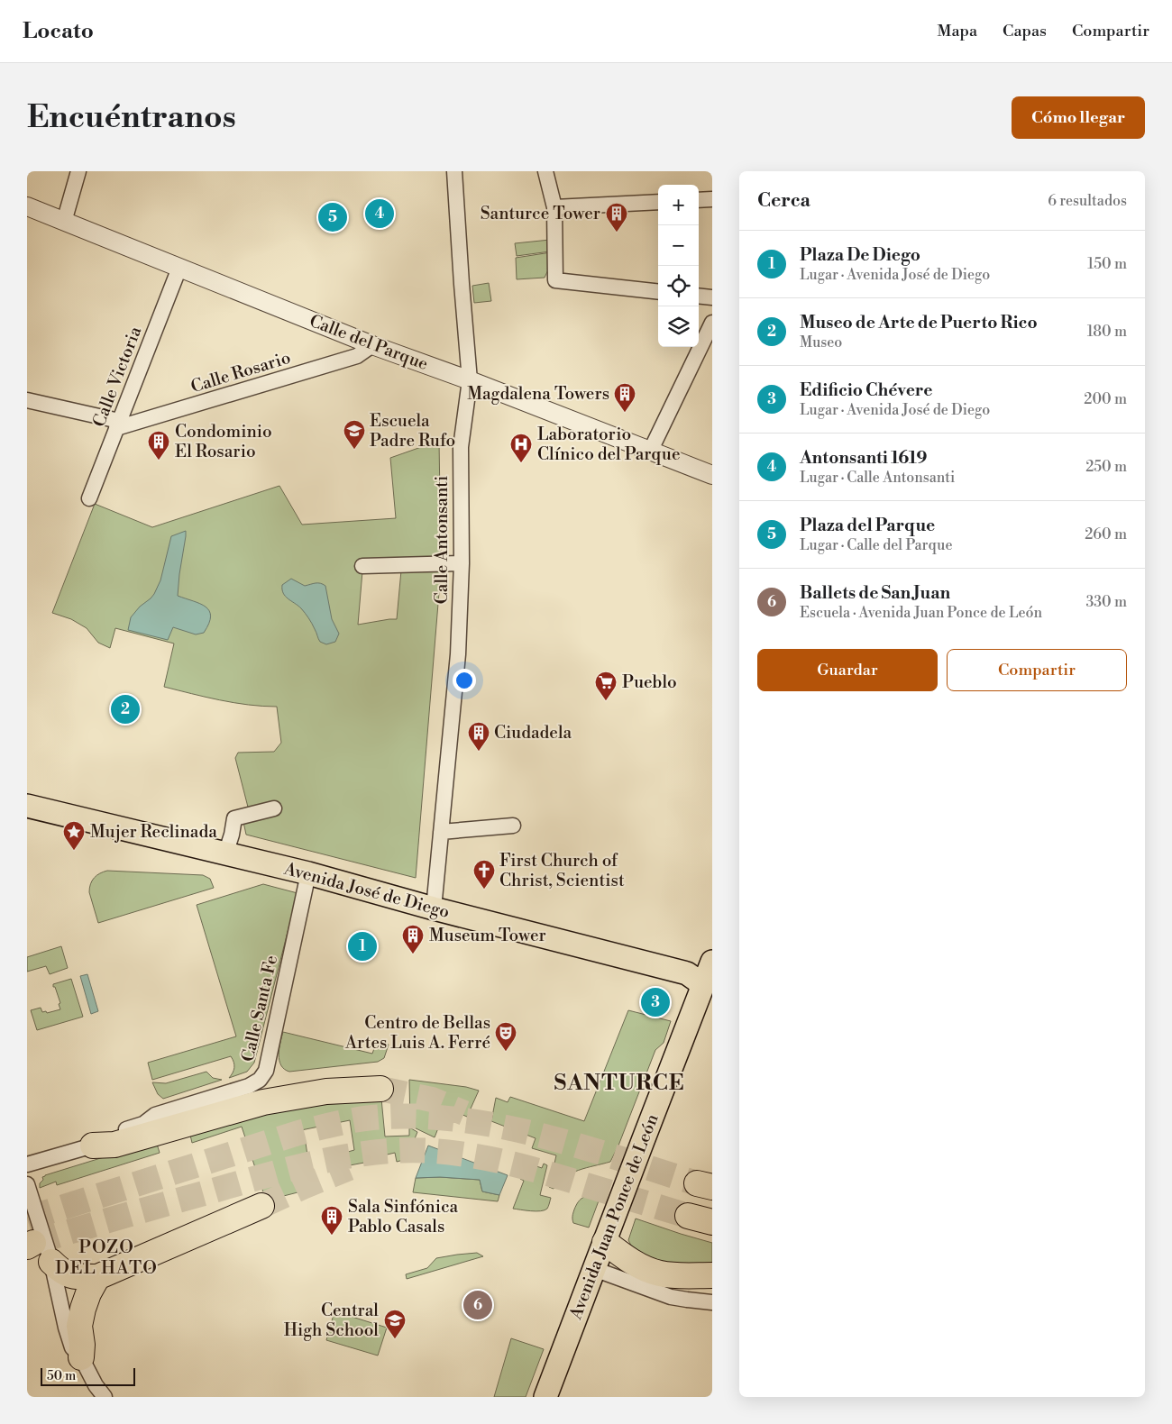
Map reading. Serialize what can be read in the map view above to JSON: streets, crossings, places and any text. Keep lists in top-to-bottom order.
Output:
{
  "streets": {
    "main road": ["Avenida José de Diego", "Avenida Juan Ponce de León"],
    "street": [
      "Calle del Parque",
      "Calle Rosario",
      "Calle Victoria",
      "Calle Antonsanti",
      "Calle Santa Fe"
    ]
  },
  "crossings": [
    ["Calle del Parque", "Calle Rosario"],
    ["Calle del Parque", "Calle Victoria"],
    ["Calle del Parque", "Calle Antonsanti"],
    ["Calle Rosario", "Calle Victoria"],
    ["Calle Antonsanti", "Avenida José de Diego"],
    ["Avenida José de Diego", "Calle Santa Fe"],
    ["Avenida José de Diego", "Avenida Juan Ponce de León"]
  ],
  "districts": ["SANTURCE", "POZO DEL HATO"],
  "places": {
    "building": [
      "Santurce Tower",
      "Magdalena Towers",
      "Condominio El Rosario",
      "Ciudadela",
      "Museum Tower",
      "Sala Sinfónica Pablo Casals"
    ],
    "school or university": ["Escuela Padre Rufo", "Central High School"],
    "hospital": ["Laboratorio Clínico del Parque"],
    "supermarket": ["Pueblo"],
    "place": ["Mujer Reclinada"],
    "church": ["First Church of Christ, Scientist"],
    "theatre": ["Centro de Bellas Artes Luis A. Ferré"]
  },
  "scale_bar": "50 m",
  "page": {
    "header": "Locato",
    "nav": ["Mapa", "Capas", "Compartir"],
    "buttons": [
      "Cómo llegar",
      ["Guardar", "Compartir"]
    ],
    "title": "Encuéntranos",
    "heading": ["Cerca", "6 resultados"],
    "map_buttons": ["+", "−"],
    "pins": [
      "4",
      "5",
      "2",
      "1",
      "3",
      "6"
    ],
    "list": [
      {
        "mark": "1",
        "name": "Plaza De Diego",
        "note": "Lugar · Avenida José de Diego",
        "value": "150 m"
      },
      {
        "mark": "2",
        "name": "Museo de Arte de Puerto Rico",
        "note": "Museo",
        "value": "180 m"
      },
      {
        "mark": "3",
        "name": "Edificio Chévere",
        "note": "Lugar · Avenida José de Diego",
        "value": "200 m"
      },
      {
        "mark": "4",
        "name": "Antonsanti 1619",
        "note": "Lugar · Calle Antonsanti",
        "value": "250 m"
      },
      {
        "mark": "5",
        "name": "Plaza del Parque",
        "note": "Lugar · Calle del Parque",
        "value": "260 m"
      },
      {
        "mark": "6",
        "name": "Ballets de San Juan",
        "note": "Escuela · Avenida Juan Ponce de León",
        "value": "330 m"
      }
    ],
    "scale": "50 m"
  }
}
